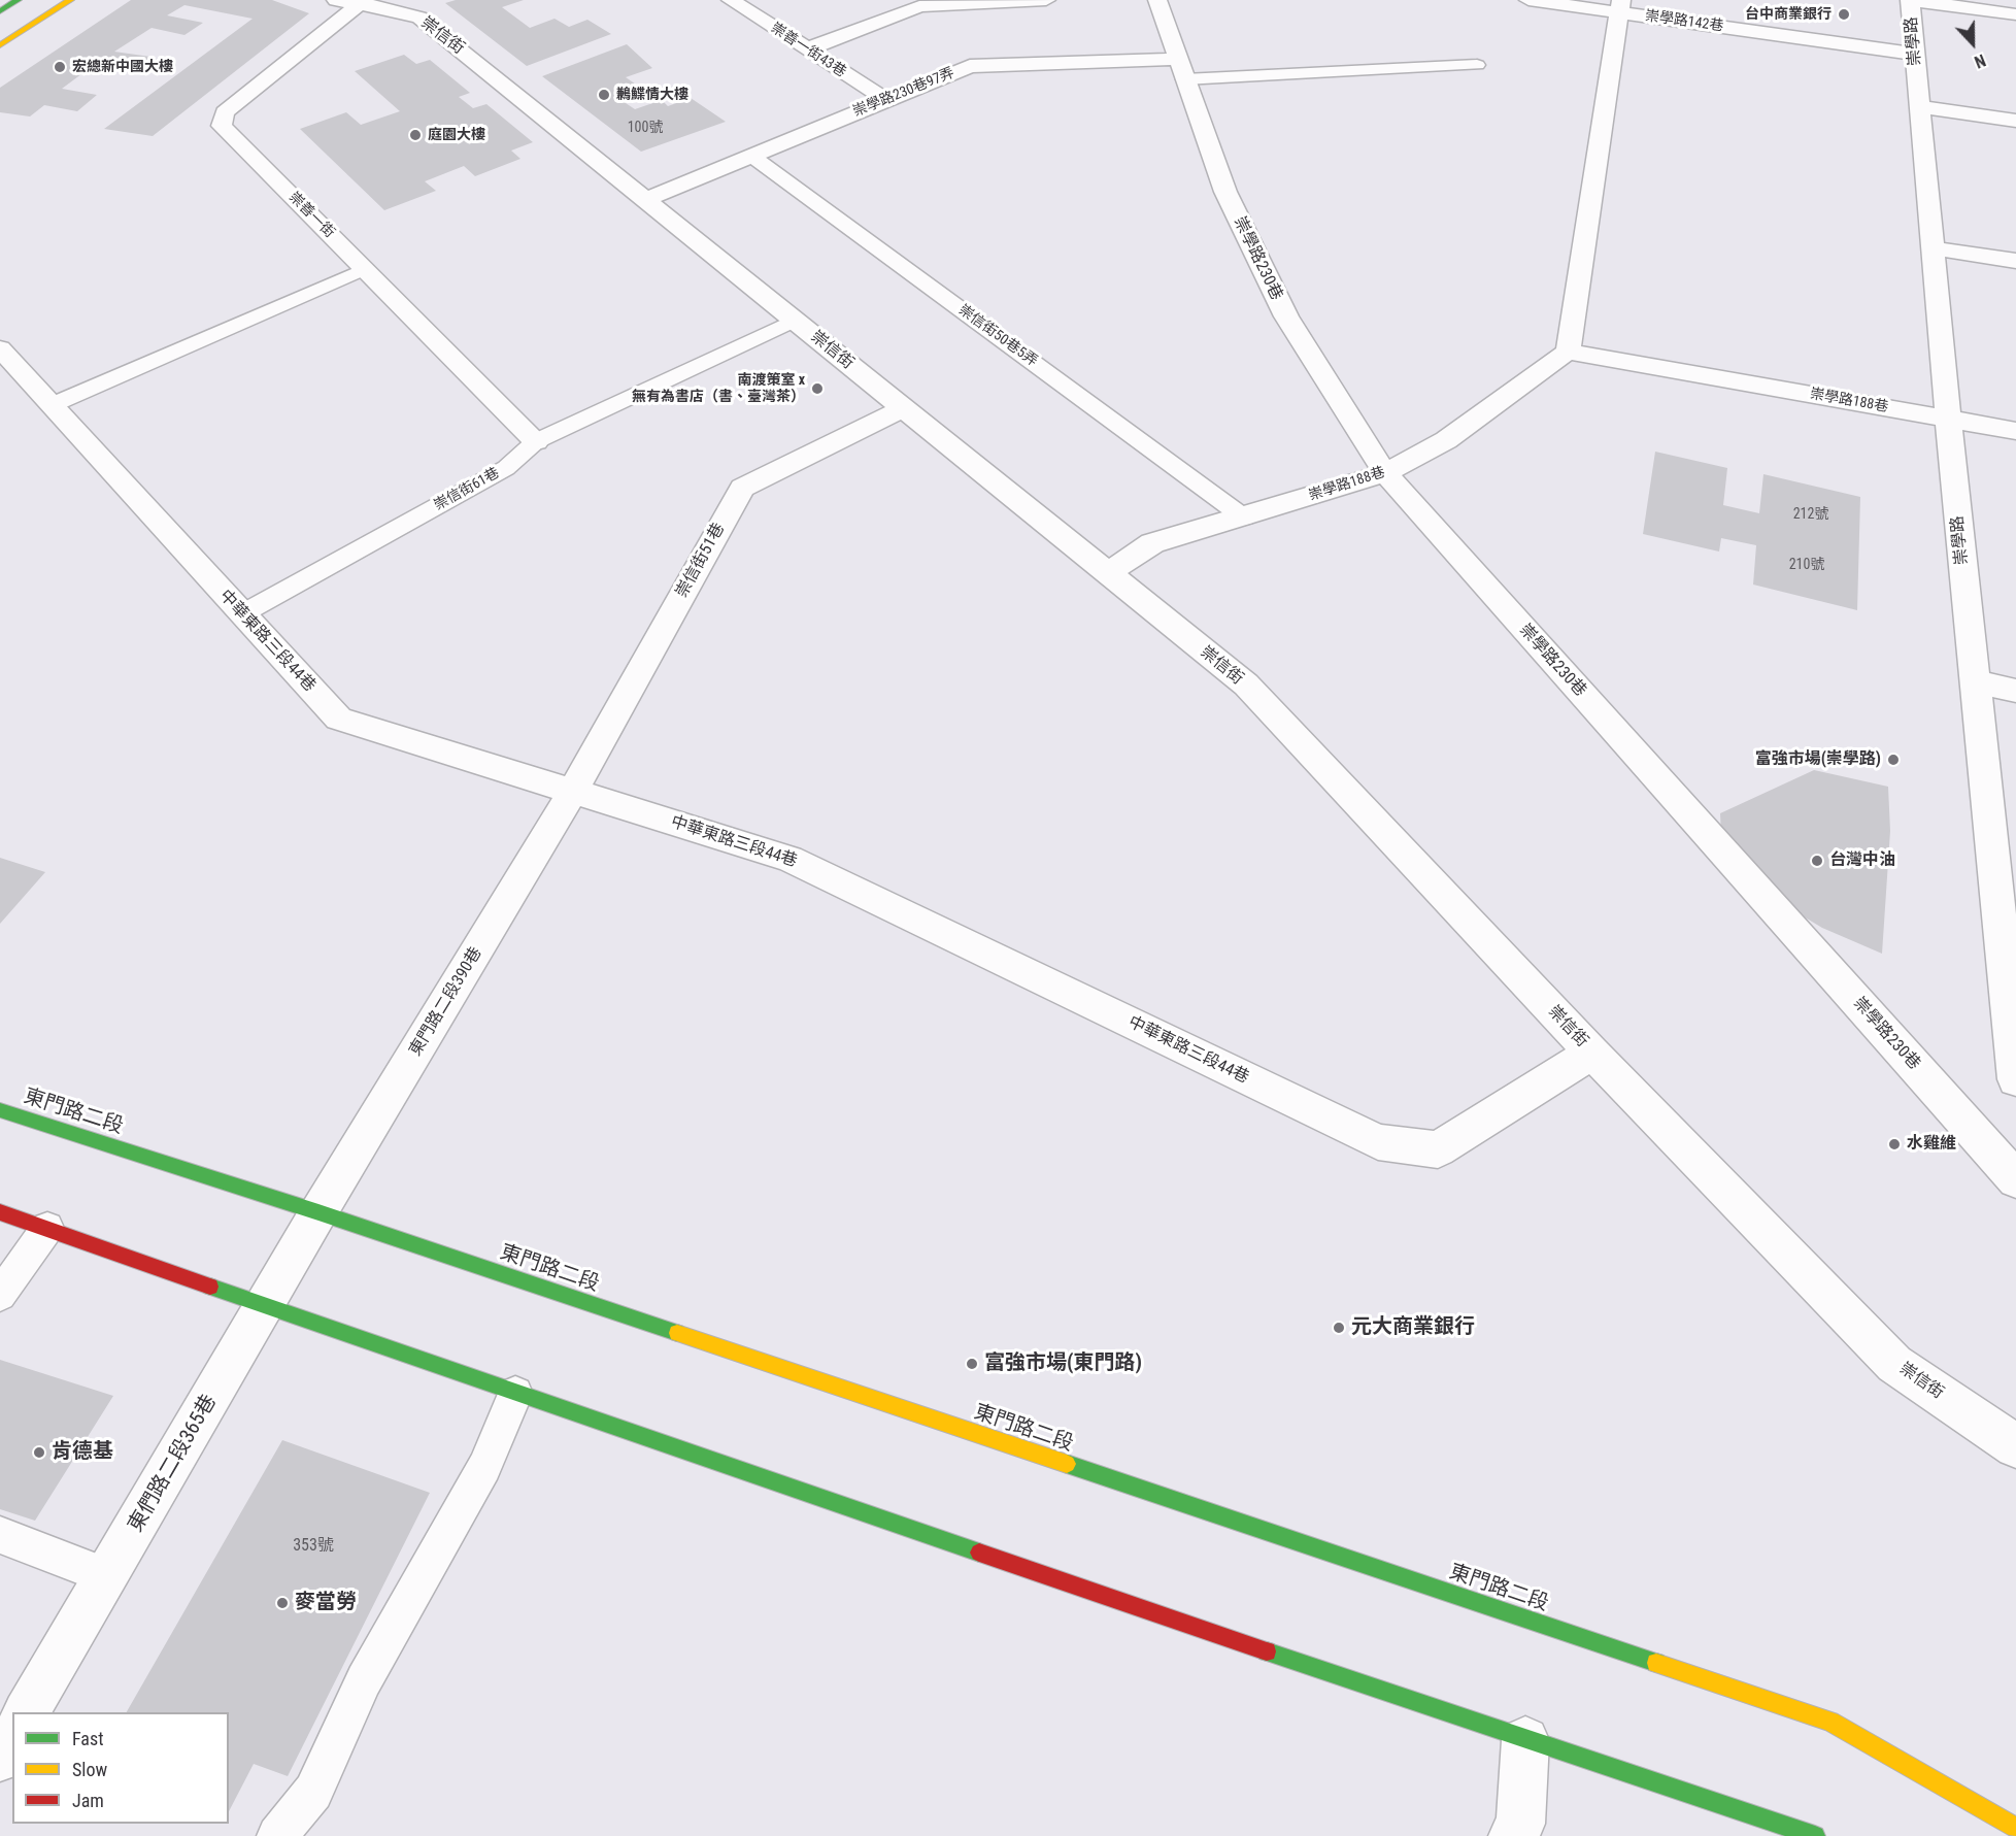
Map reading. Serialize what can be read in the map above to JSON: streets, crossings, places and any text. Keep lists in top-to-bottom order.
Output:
{
  "streets": {
    "main road": ["東門路二段"],
    "street": [
      "崇學路142巷",
      "崇信街",
      "崇學路",
      "崇善一街43巷",
      "崇學路230巷97弄",
      "崇善一街",
      "崇學路230巷",
      "崇學路188巷",
      "崇信街51巷",
      "中華東路三段44巷",
      "東門路二段390巷",
      "東們路二段365巷"
    ],
    "lane": ["崇信街50巷5弄", "崇信街61巷"]
  },
  "crossings": [
    ["崇學路142巷", "崇學路"],
    ["崇信街", "崇學路230巷97弄"],
    ["崇信街", "崇善一街"],
    ["崇信街", "崇學路188巷"],
    ["崇信街", "崇信街61巷"],
    ["崇信街", "崇信街51巷"],
    ["崇信街", "中華東路三段44巷"],
    ["崇學路", "崇學路188巷"],
    ["崇善一街43巷", "崇學路230巷97弄"],
    ["崇學路230巷97弄", "崇學路230巷"],
    ["崇學路230巷97弄", "崇信街50巷5弄"],
    ["崇善一街", "崇信街61巷"],
    ["崇學路230巷", "崇學路188巷"],
    ["崇信街50巷5弄", "崇學路188巷"],
    ["崇信街61巷", "中華東路三段44巷"],
    ["崇信街51巷", "中華東路三段44巷"],
    ["崇信街51巷", "東門路二段390巷"],
    ["中華東路三段44巷", "東門路二段390巷"],
    ["東門路二段390巷", "東門路二段"],
    ["東門路二段390巷", "東們路二段365巷"],
    ["東門路二段", "東們路二段365巷"]
  ],
  "places": [
    "台中商業銀行",
    "宏總新中國大樓",
    "鶼鰈情大樓",
    "庭園大樓",
    "南渡策室 x 無有為書店（書、臺灣茶）",
    "富強市場(崇學路)",
    "台灣中油",
    "水雞維",
    "元大商業銀行",
    "富強市場(東門路)",
    "肯德基",
    "麥當勞"
  ],
  "house_numbers": [
    "100號",
    "212號",
    "210號",
    "353號"
  ],
  "legend": ["Fast", "Slow", "Jam"],
  "north": "bottom"
}
